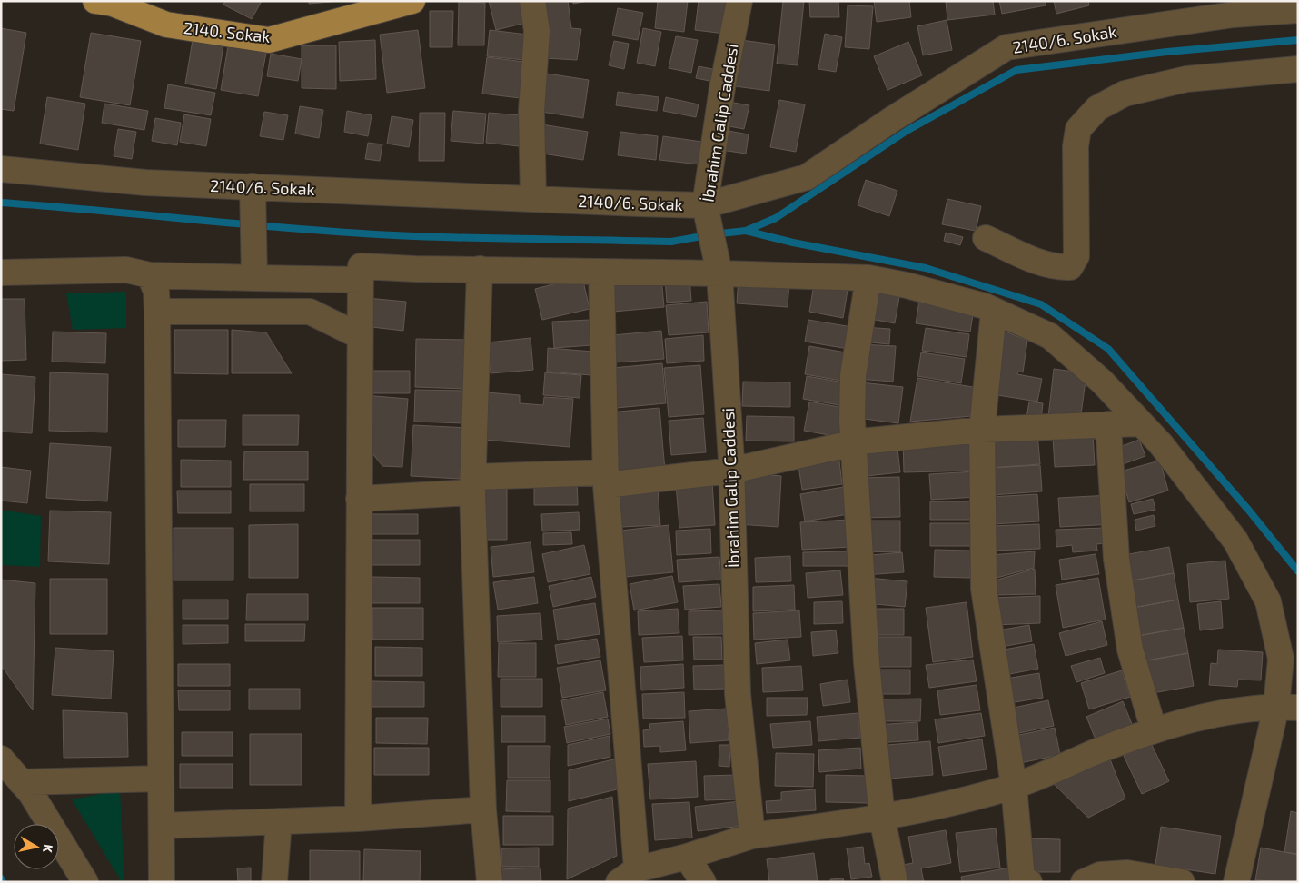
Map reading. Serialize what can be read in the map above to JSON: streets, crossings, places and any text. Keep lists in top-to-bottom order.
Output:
{
  "streets": {
    "main road": ["2140. Sokak"],
    "street": ["2140/6. Sokak", "İbrahim Galip Caddesi"]
  },
  "crossings": [
    ["2140/6. Sokak", "İbrahim Galip Caddesi"]
  ],
  "north": "right"
}
